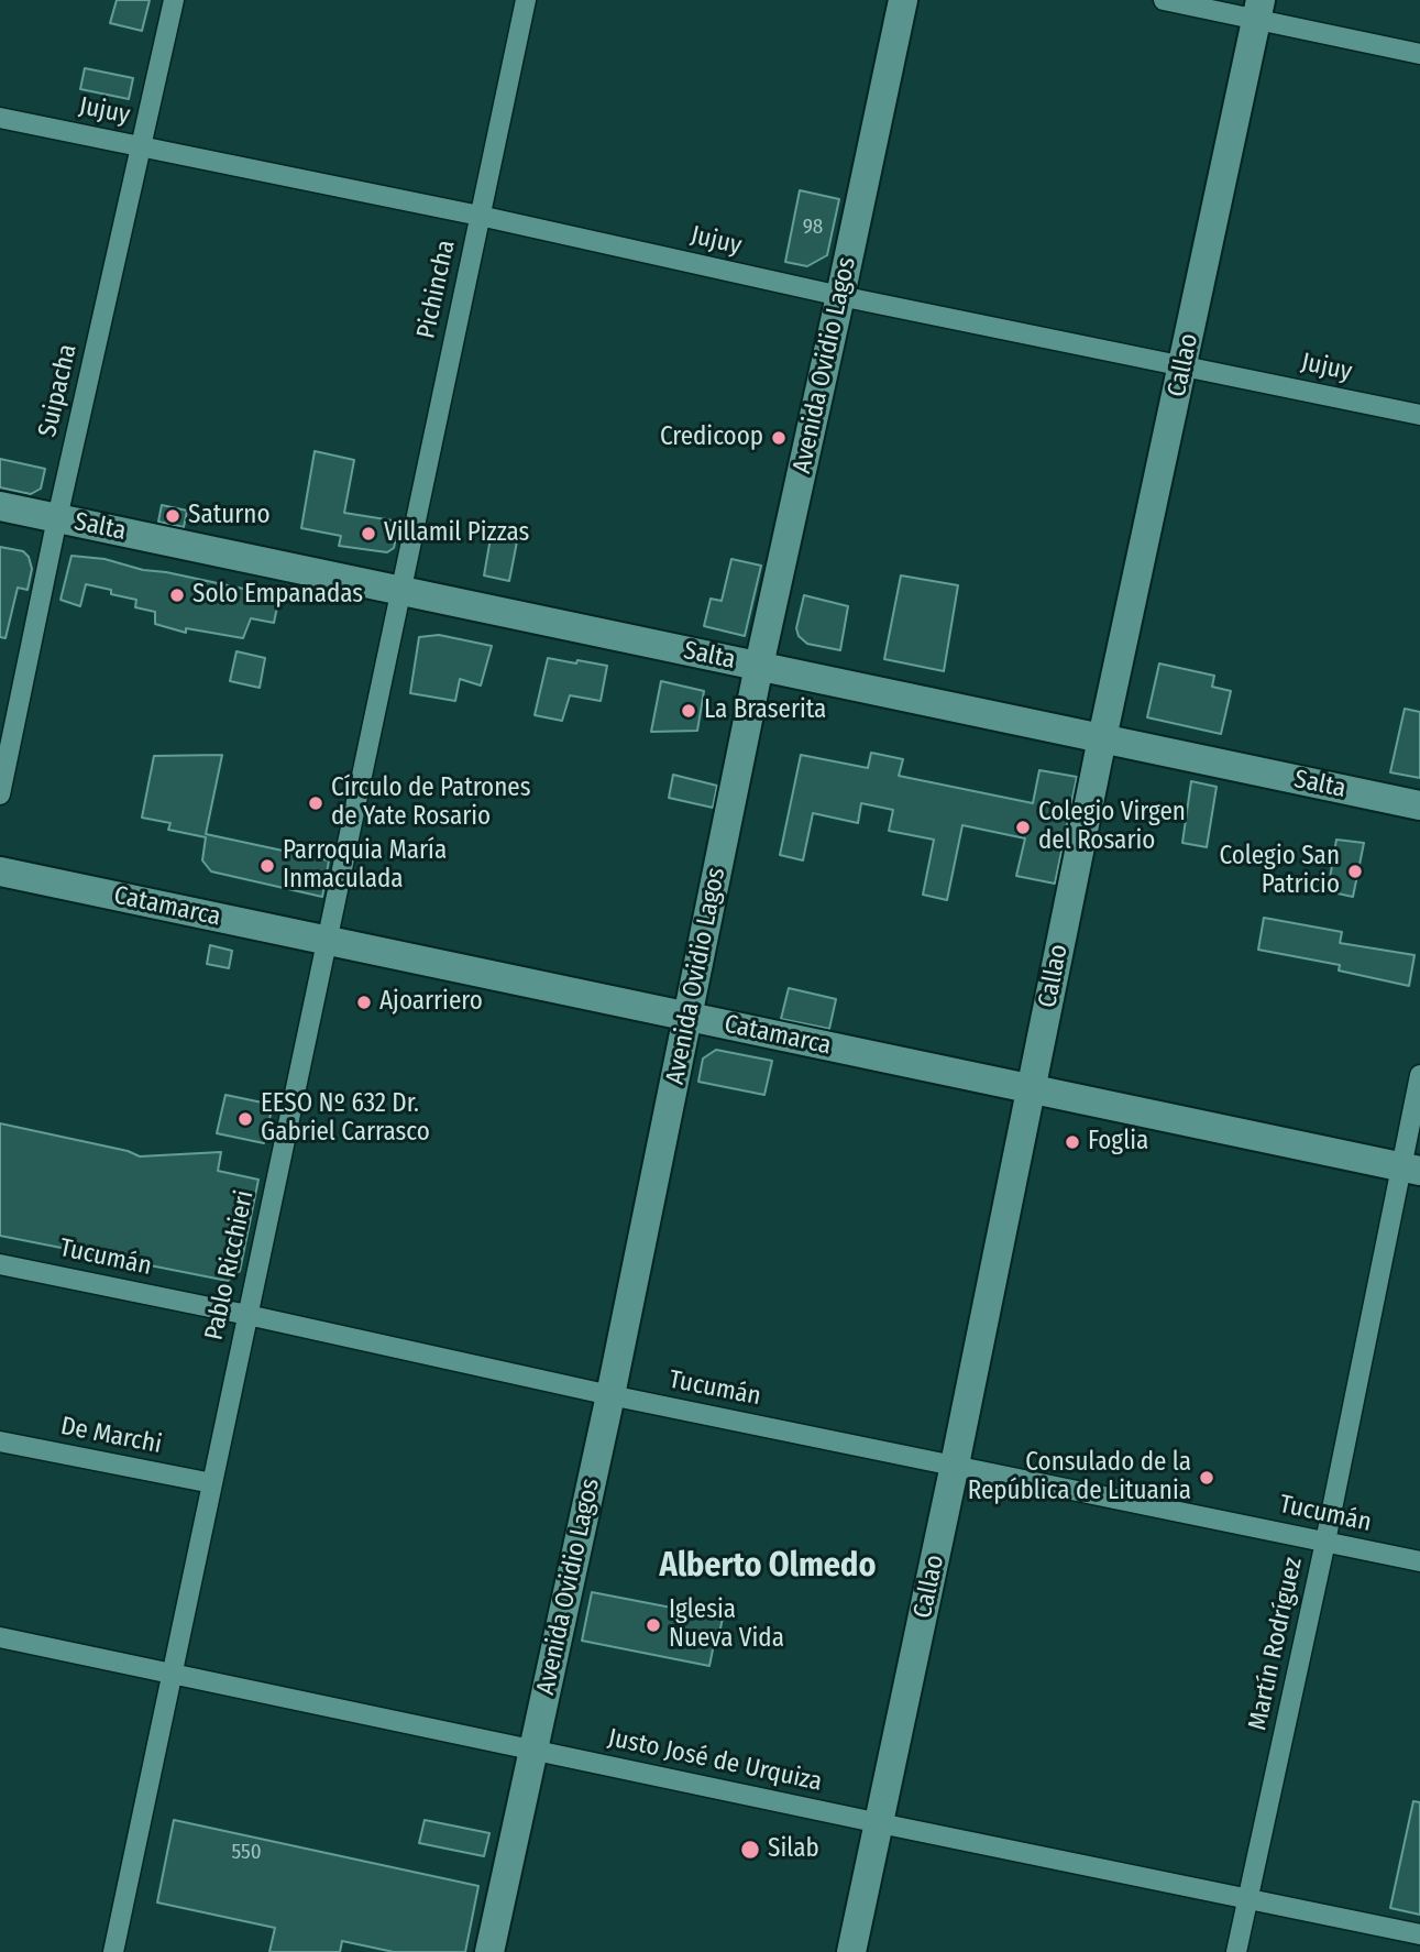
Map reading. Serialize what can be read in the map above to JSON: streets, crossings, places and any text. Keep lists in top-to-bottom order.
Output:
{
  "streets": {
    "main road": [
      "Avenida Ovidio Lagos",
      "Callao",
      "Salta",
      "Catamarca"
    ],
    "street": [
      "Jujuy",
      "Pichincha",
      "Suipacha",
      "Tucumán",
      "Pablo Ricchieri",
      "De Marchi",
      "Martín Rodríguez",
      "Justo José de Urquiza"
    ]
  },
  "crossings": [
    ["Jujuy", "Pichincha"],
    ["Jujuy", "Avenida Ovidio Lagos"],
    ["Jujuy", "Callao"],
    ["Jujuy", "Suipacha"],
    ["Pichincha", "Salta"],
    ["Pichincha", "Pablo Ricchieri"],
    ["Avenida Ovidio Lagos", "Salta"],
    ["Avenida Ovidio Lagos", "Catamarca"],
    ["Avenida Ovidio Lagos", "Tucumán"],
    ["Avenida Ovidio Lagos", "Justo José de Urquiza"],
    ["Callao", "Salta"],
    ["Callao", "Catamarca"],
    ["Callao", "Tucumán"],
    ["Callao", "Justo José de Urquiza"],
    ["Suipacha", "Salta"],
    ["Salta", "Pablo Ricchieri"],
    ["Catamarca", "Pablo Ricchieri"],
    ["Catamarca", "Martín Rodríguez"],
    ["Tucumán", "Pablo Ricchieri"],
    ["Tucumán", "Martín Rodríguez"],
    ["Pablo Ricchieri", "De Marchi"],
    ["Pablo Ricchieri", "Justo José de Urquiza"],
    ["Martín Rodríguez", "Justo José de Urquiza"]
  ],
  "districts": ["Alberto Olmedo"],
  "places": [
    "Credicoop",
    "Saturno",
    "Villamil Pizzas",
    "Solo Empanadas",
    "La Braserita",
    "Círculo de Patrones de Yate Rosario",
    "Colegio Virgen del Rosario",
    "Parroquia María Inmaculada",
    "Colegio San Patricio",
    "Ajoarriero",
    "EESO Nº 632 Dr. Gabriel Carrasco",
    "Foglia",
    "Consulado de la República de Lituania",
    "Iglesia Nueva Vida",
    "Silab"
  ],
  "house_numbers": ["98", "550"]
}
